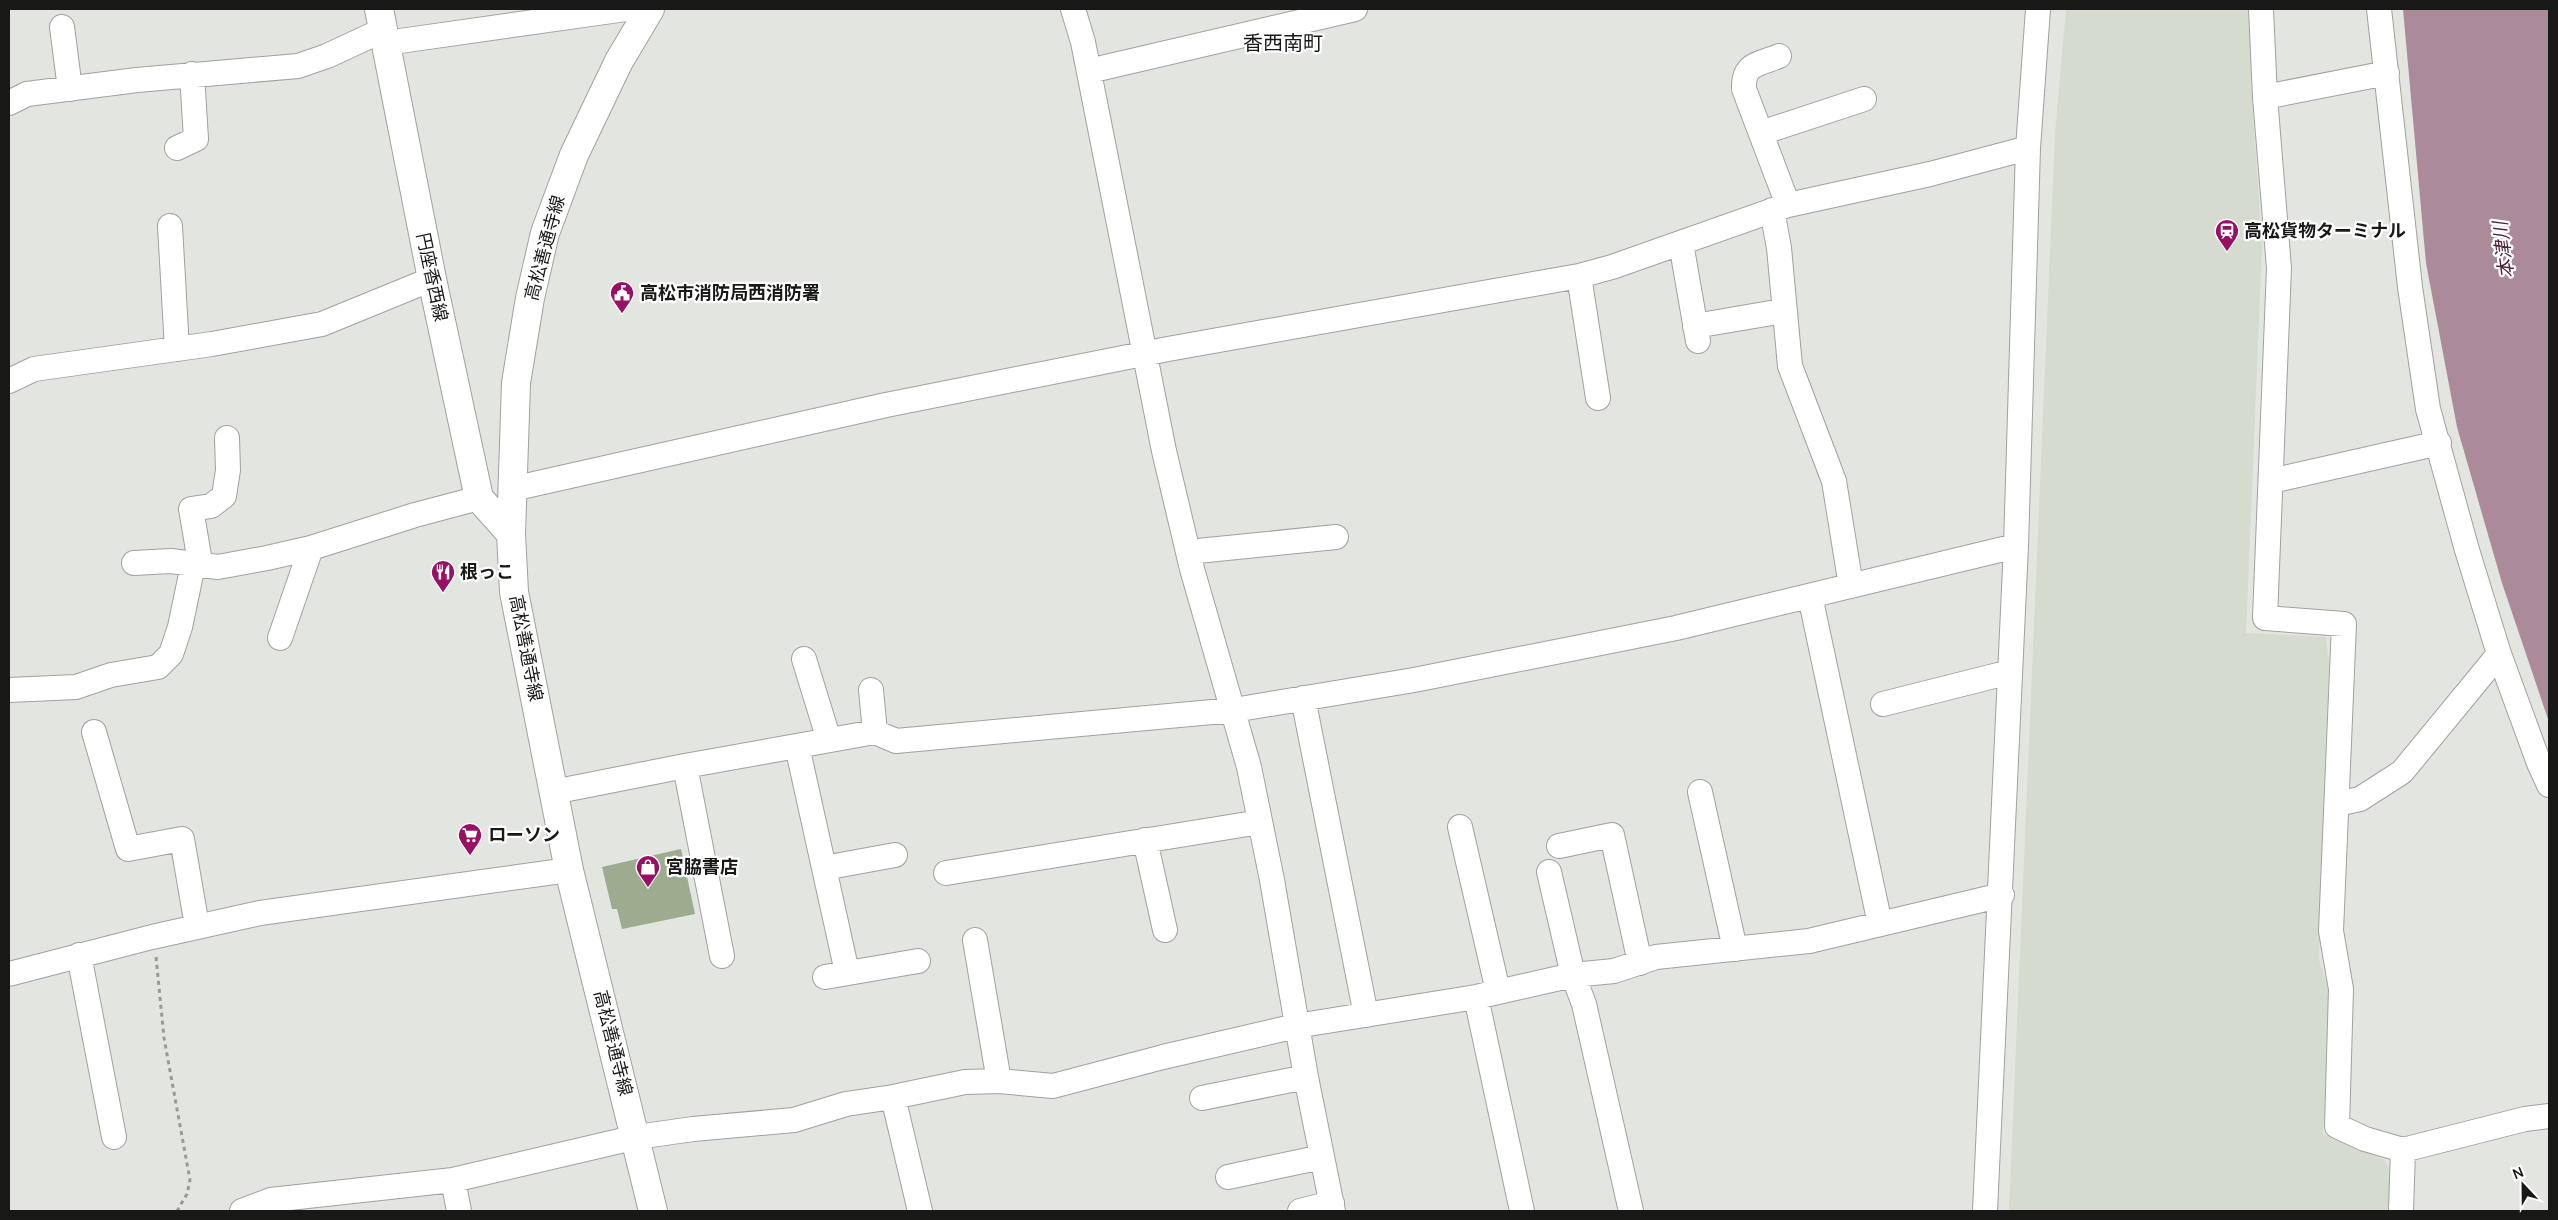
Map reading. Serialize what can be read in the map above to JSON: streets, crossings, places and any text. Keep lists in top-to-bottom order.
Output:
{
  "streets": {
    "main road": ["高松善通寺線", "円座香西線"]
  },
  "crossings": [
    ["高松善通寺線", "円座香西線"]
  ],
  "districts": ["香西南町"],
  "water": ["本津川"],
  "places": {
    "station": ["高松貨物ターミナル"],
    "public building": ["高松市消防局西消防署"],
    "restaurant": ["根っこ"],
    "supermarket": ["ローソン"],
    "shop": ["宮脇書店"]
  },
  "north": "top"
}
